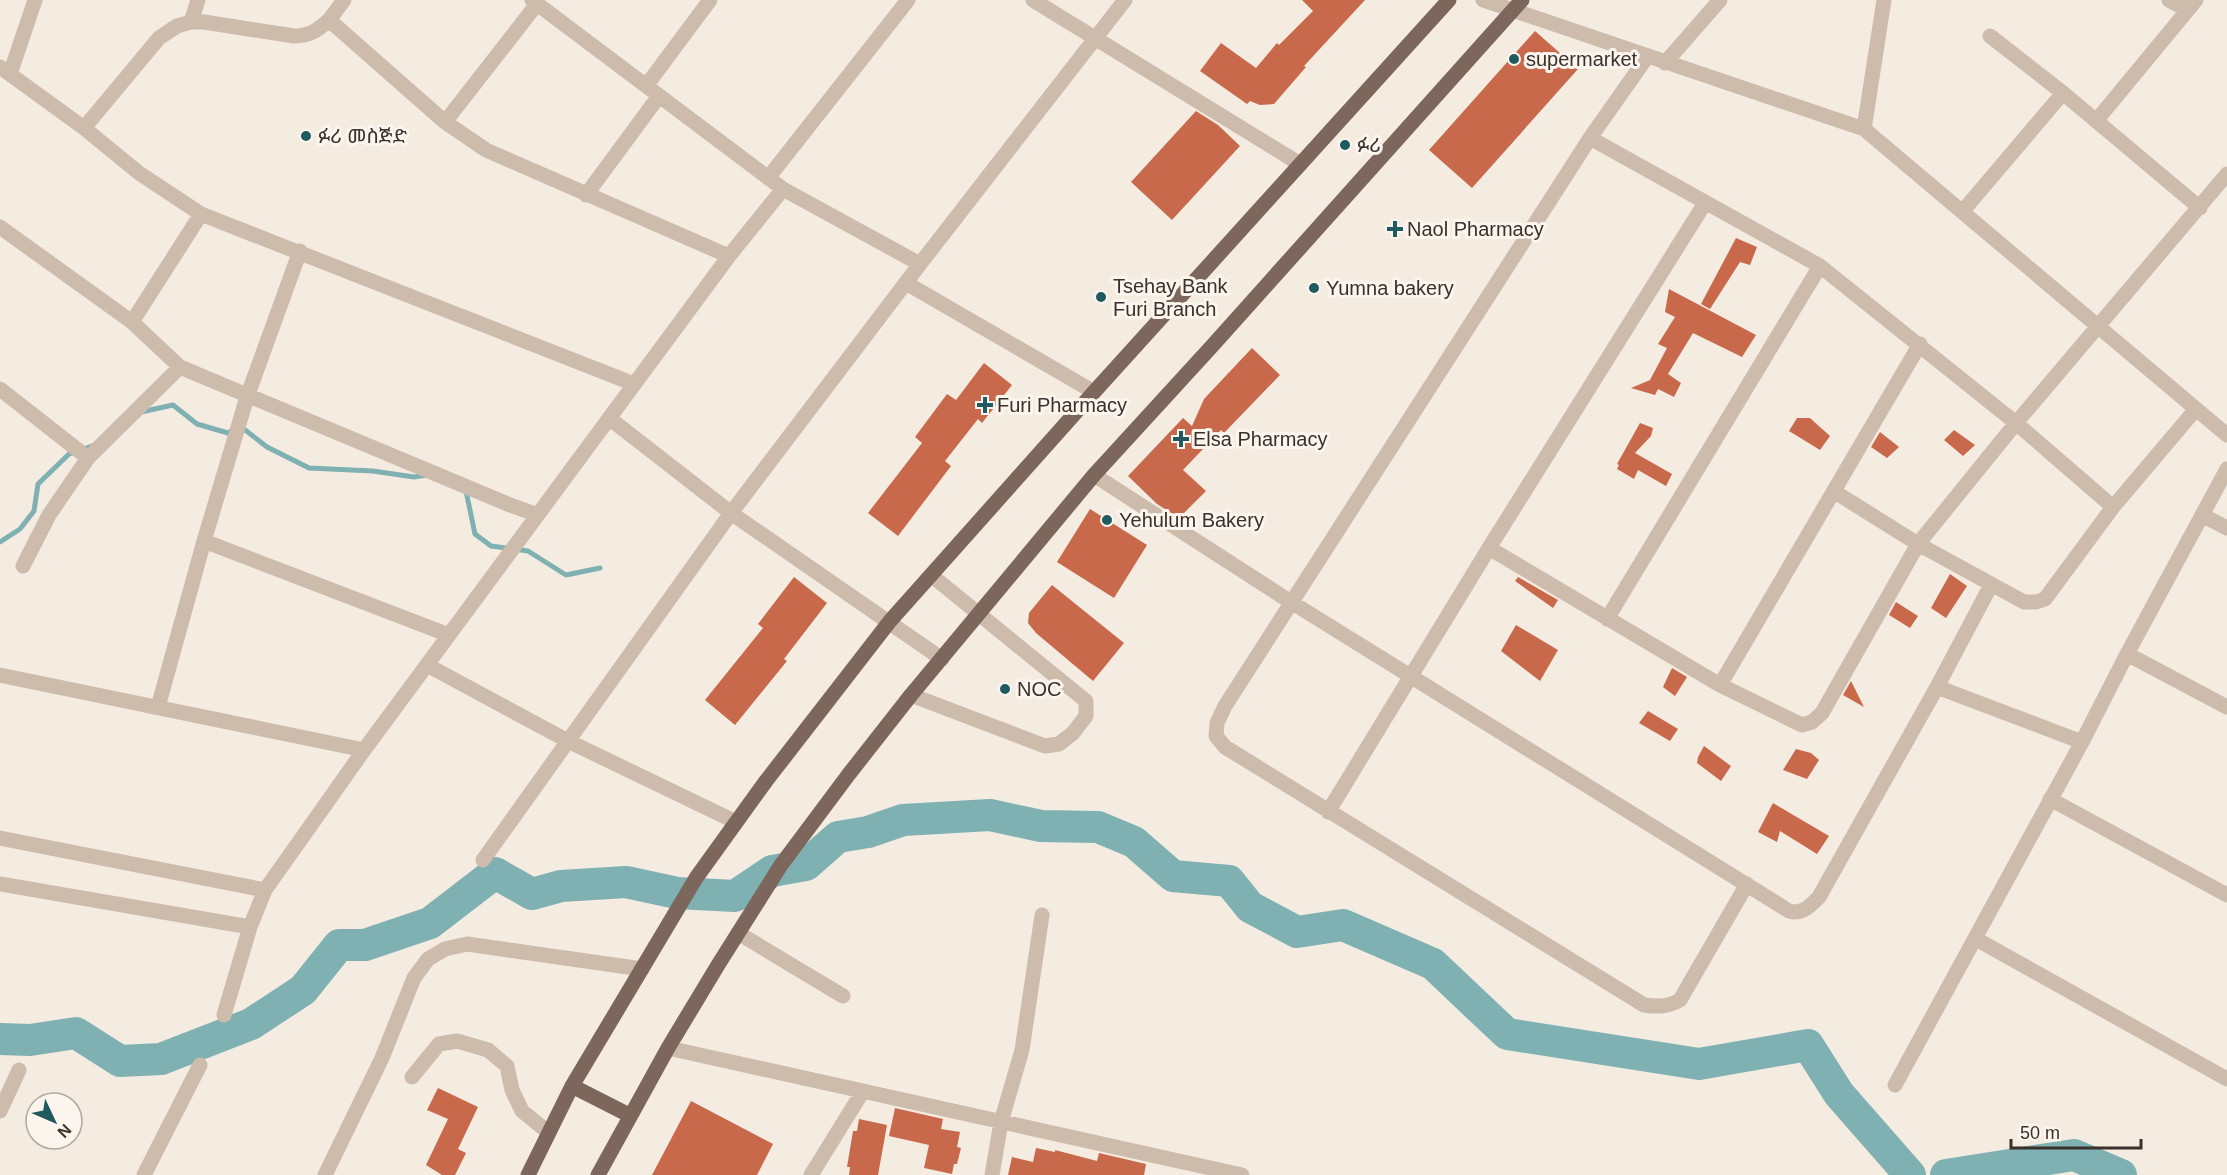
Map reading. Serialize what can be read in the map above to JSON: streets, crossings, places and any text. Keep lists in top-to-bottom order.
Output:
{
  "places": {
    "other": [
      "supermarket",
      "ፉሪ መስጅድ",
      "ፉሪ",
      "Yumna bakery",
      "Tsehay Bank Furi Branch",
      "Yehulum Bakery",
      "NOC"
    ],
    "health": ["Naol Pharmacy", "Furi Pharmacy", "Elsa Pharmacy"]
  },
  "scale_bar": "50 m",
  "north": "bottom right"
}
